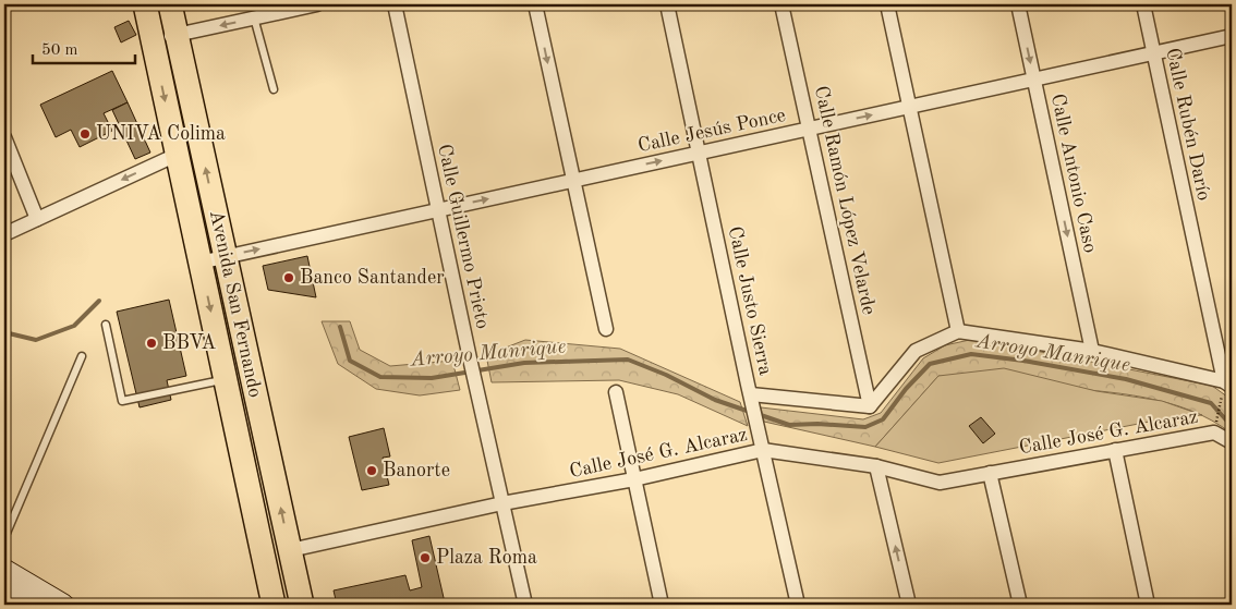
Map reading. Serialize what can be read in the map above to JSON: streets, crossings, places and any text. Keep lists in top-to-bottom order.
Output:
{
  "streets": {
    "main road": ["Avenida San Fernando"],
    "street": [
      "Calle Rubén Darío",
      "Calle Jesús Ponce",
      "Calle Antonio Caso",
      "Calle Ramón López Velarde",
      "Calle Guillermo Prieto",
      "Calle Justo Sierra",
      "Calle José G. Alcaraz"
    ]
  },
  "crossings": [
    ["Calle Rubén Darío", "Calle Jesús Ponce"],
    ["Calle Jesús Ponce", "Calle Antonio Caso"],
    ["Calle Jesús Ponce", "Calle Ramón López Velarde"],
    ["Calle Jesús Ponce", "Calle Guillermo Prieto"],
    ["Calle Jesús Ponce", "Calle Justo Sierra"],
    ["Calle Jesús Ponce", "Avenida San Fernando"],
    ["Calle Guillermo Prieto", "Calle José G. Alcaraz"],
    ["Calle Justo Sierra", "Calle José G. Alcaraz"],
    ["Avenida San Fernando", "Calle José G. Alcaraz"]
  ],
  "one_way": ["Calle Jesús Ponce", "Calle Antonio Caso"],
  "water": ["Arroyo Manrique"],
  "places": [
    "UNIVA Colima",
    "Banco Santander",
    "BBVA",
    "Banorte",
    "Plaza Roma"
  ],
  "scale_bar": "50 m"
}
